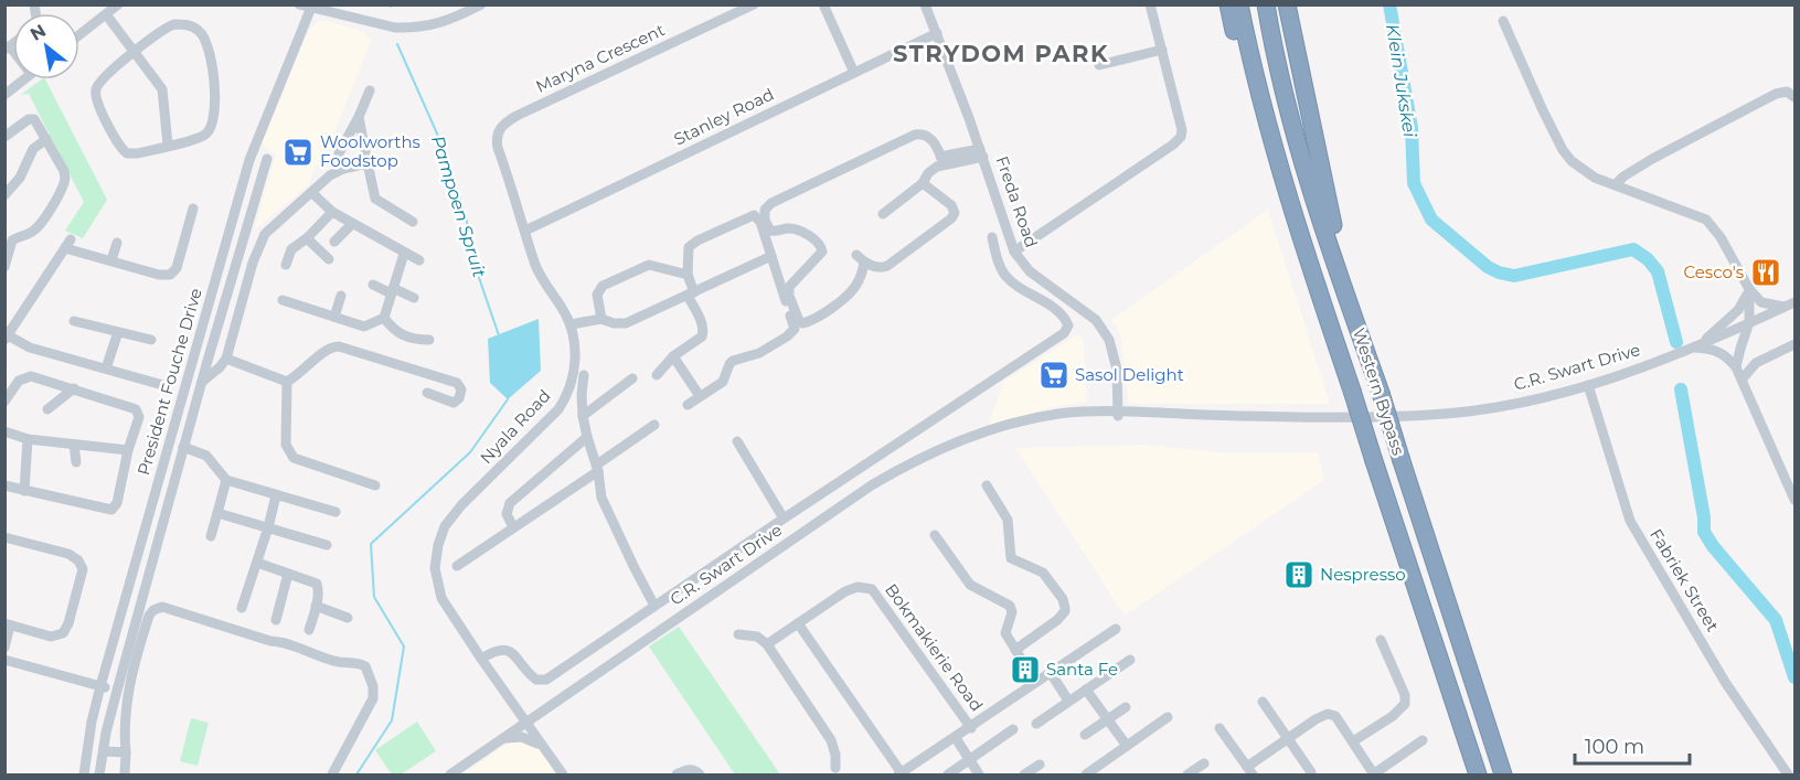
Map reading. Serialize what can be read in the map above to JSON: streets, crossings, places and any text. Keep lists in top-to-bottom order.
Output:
{
  "streets": {
    "highway": ["Western Bypass"],
    "street": [
      "Maryna Crescent",
      "Stanley Road",
      "Freda Road",
      "C.R. Swart Drive",
      "President Fouche Drive",
      "Nyala Road",
      "Fabriek Street",
      "Bokmakierie Road"
    ]
  },
  "crossings": [
    ["Maryna Crescent", "Nyala Road"],
    ["Stanley Road", "Freda Road"],
    ["Stanley Road", "Nyala Road"],
    ["Freda Road", "C.R. Swart Drive"],
    ["C.R. Swart Drive", "Nyala Road"],
    ["C.R. Swart Drive", "Fabriek Street"]
  ],
  "districts": ["STRYDOM PARK"],
  "water": ["Klein Jukskei", "Pampoen Spruit"],
  "places": {
    "supermarket": ["Woolworths Foodstop", "Sasol Delight"],
    "restaurant": ["Cesco's"],
    "building": ["Nespresso", "Santa Fe"]
  },
  "scale_bar": "100 m",
  "north": "top left"
}
